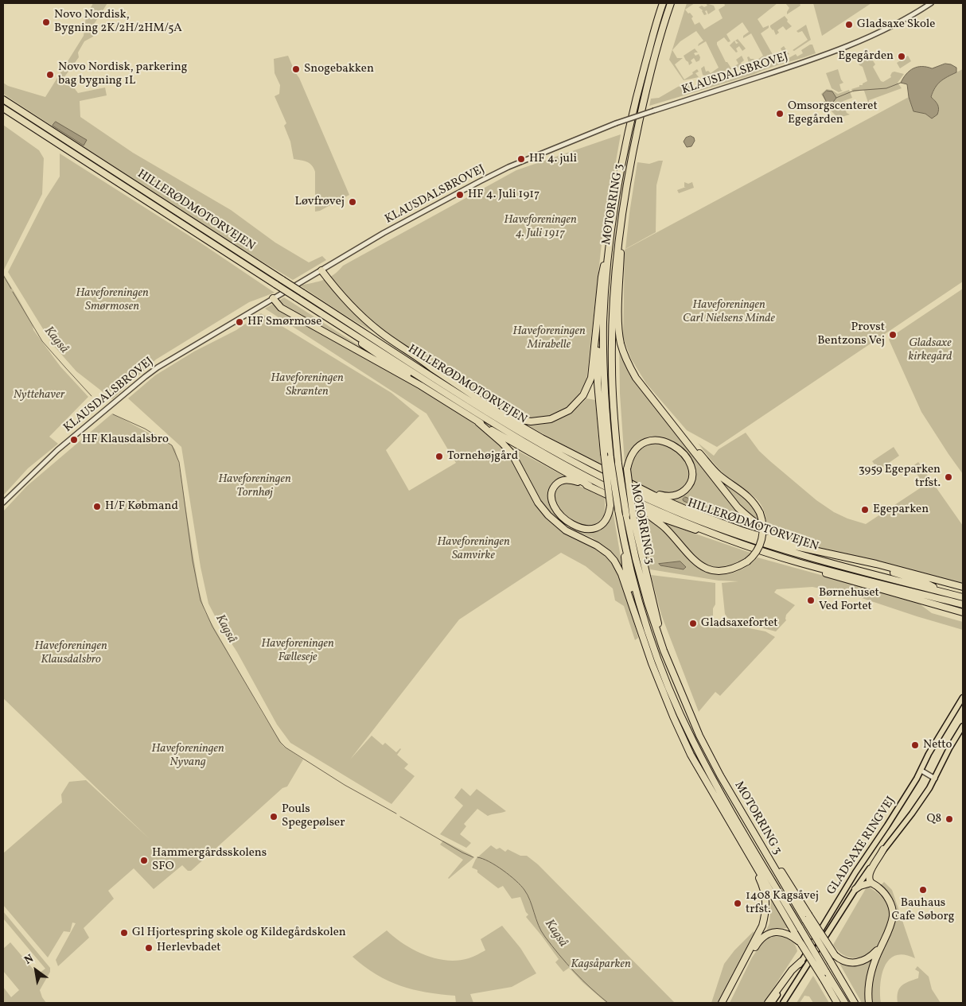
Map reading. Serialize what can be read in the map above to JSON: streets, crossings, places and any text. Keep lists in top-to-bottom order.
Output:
{
  "streets": {
    "highway": ["MOTORRING 3", "HILLERØDMOTORVEJEN"],
    "main road": ["GLADSAXE RINGVEJ"],
    "street": ["KLAUSDALSBROVEJ"]
  },
  "water": ["Kagså"],
  "parks": [
    "Haveforeningen 4. Juli 1917",
    "Haveforeningen Smørmosen",
    "Haveforeningen Carl Nielsens Minde",
    "Haveforeningen Mirabelle",
    "Gladsaxe kirkegård",
    "Haveforeningen Skrænten",
    "Nyttehaver",
    "Haveforeningen Tornhøj",
    "Haveforeningen Samvirke",
    "Haveforeningen Fælleseje",
    "Haveforeningen Klausdalsbro",
    "Haveforeningen Nyvang",
    "Kagsåparken"
  ],
  "places": [
    "Novo Nordisk, Bygning 2K/2H/2HM/5A",
    "Gladsaxe Skole",
    "Egegården",
    "Snogebakken",
    "Novo Nordisk, parkering bag bygning 1L",
    "Omsorgscenteret Egegården",
    "HF 4. juli",
    "HF 4. Juli 1917",
    "Løvfrøvej",
    "HF Smørmose",
    "Provst Bentzons Vej",
    "HF Klausdalsbro",
    "Tornehøjgård",
    "3959 Egeparken trfst.",
    "H/F Købmand",
    "Egeparken",
    "Børnehuset Ved Fortet",
    "Gladsaxefortet",
    "Netto",
    "Pouls Spegepølser",
    "Q8",
    "Hammergårdsskolens SFO",
    "Bauhaus Cafe Søborg",
    "1408 Kagsåvej trfst.",
    "Gl Hjortespring skole og Kildegårdskolen",
    "Herlevbadet"
  ],
  "north": "top left"
}
